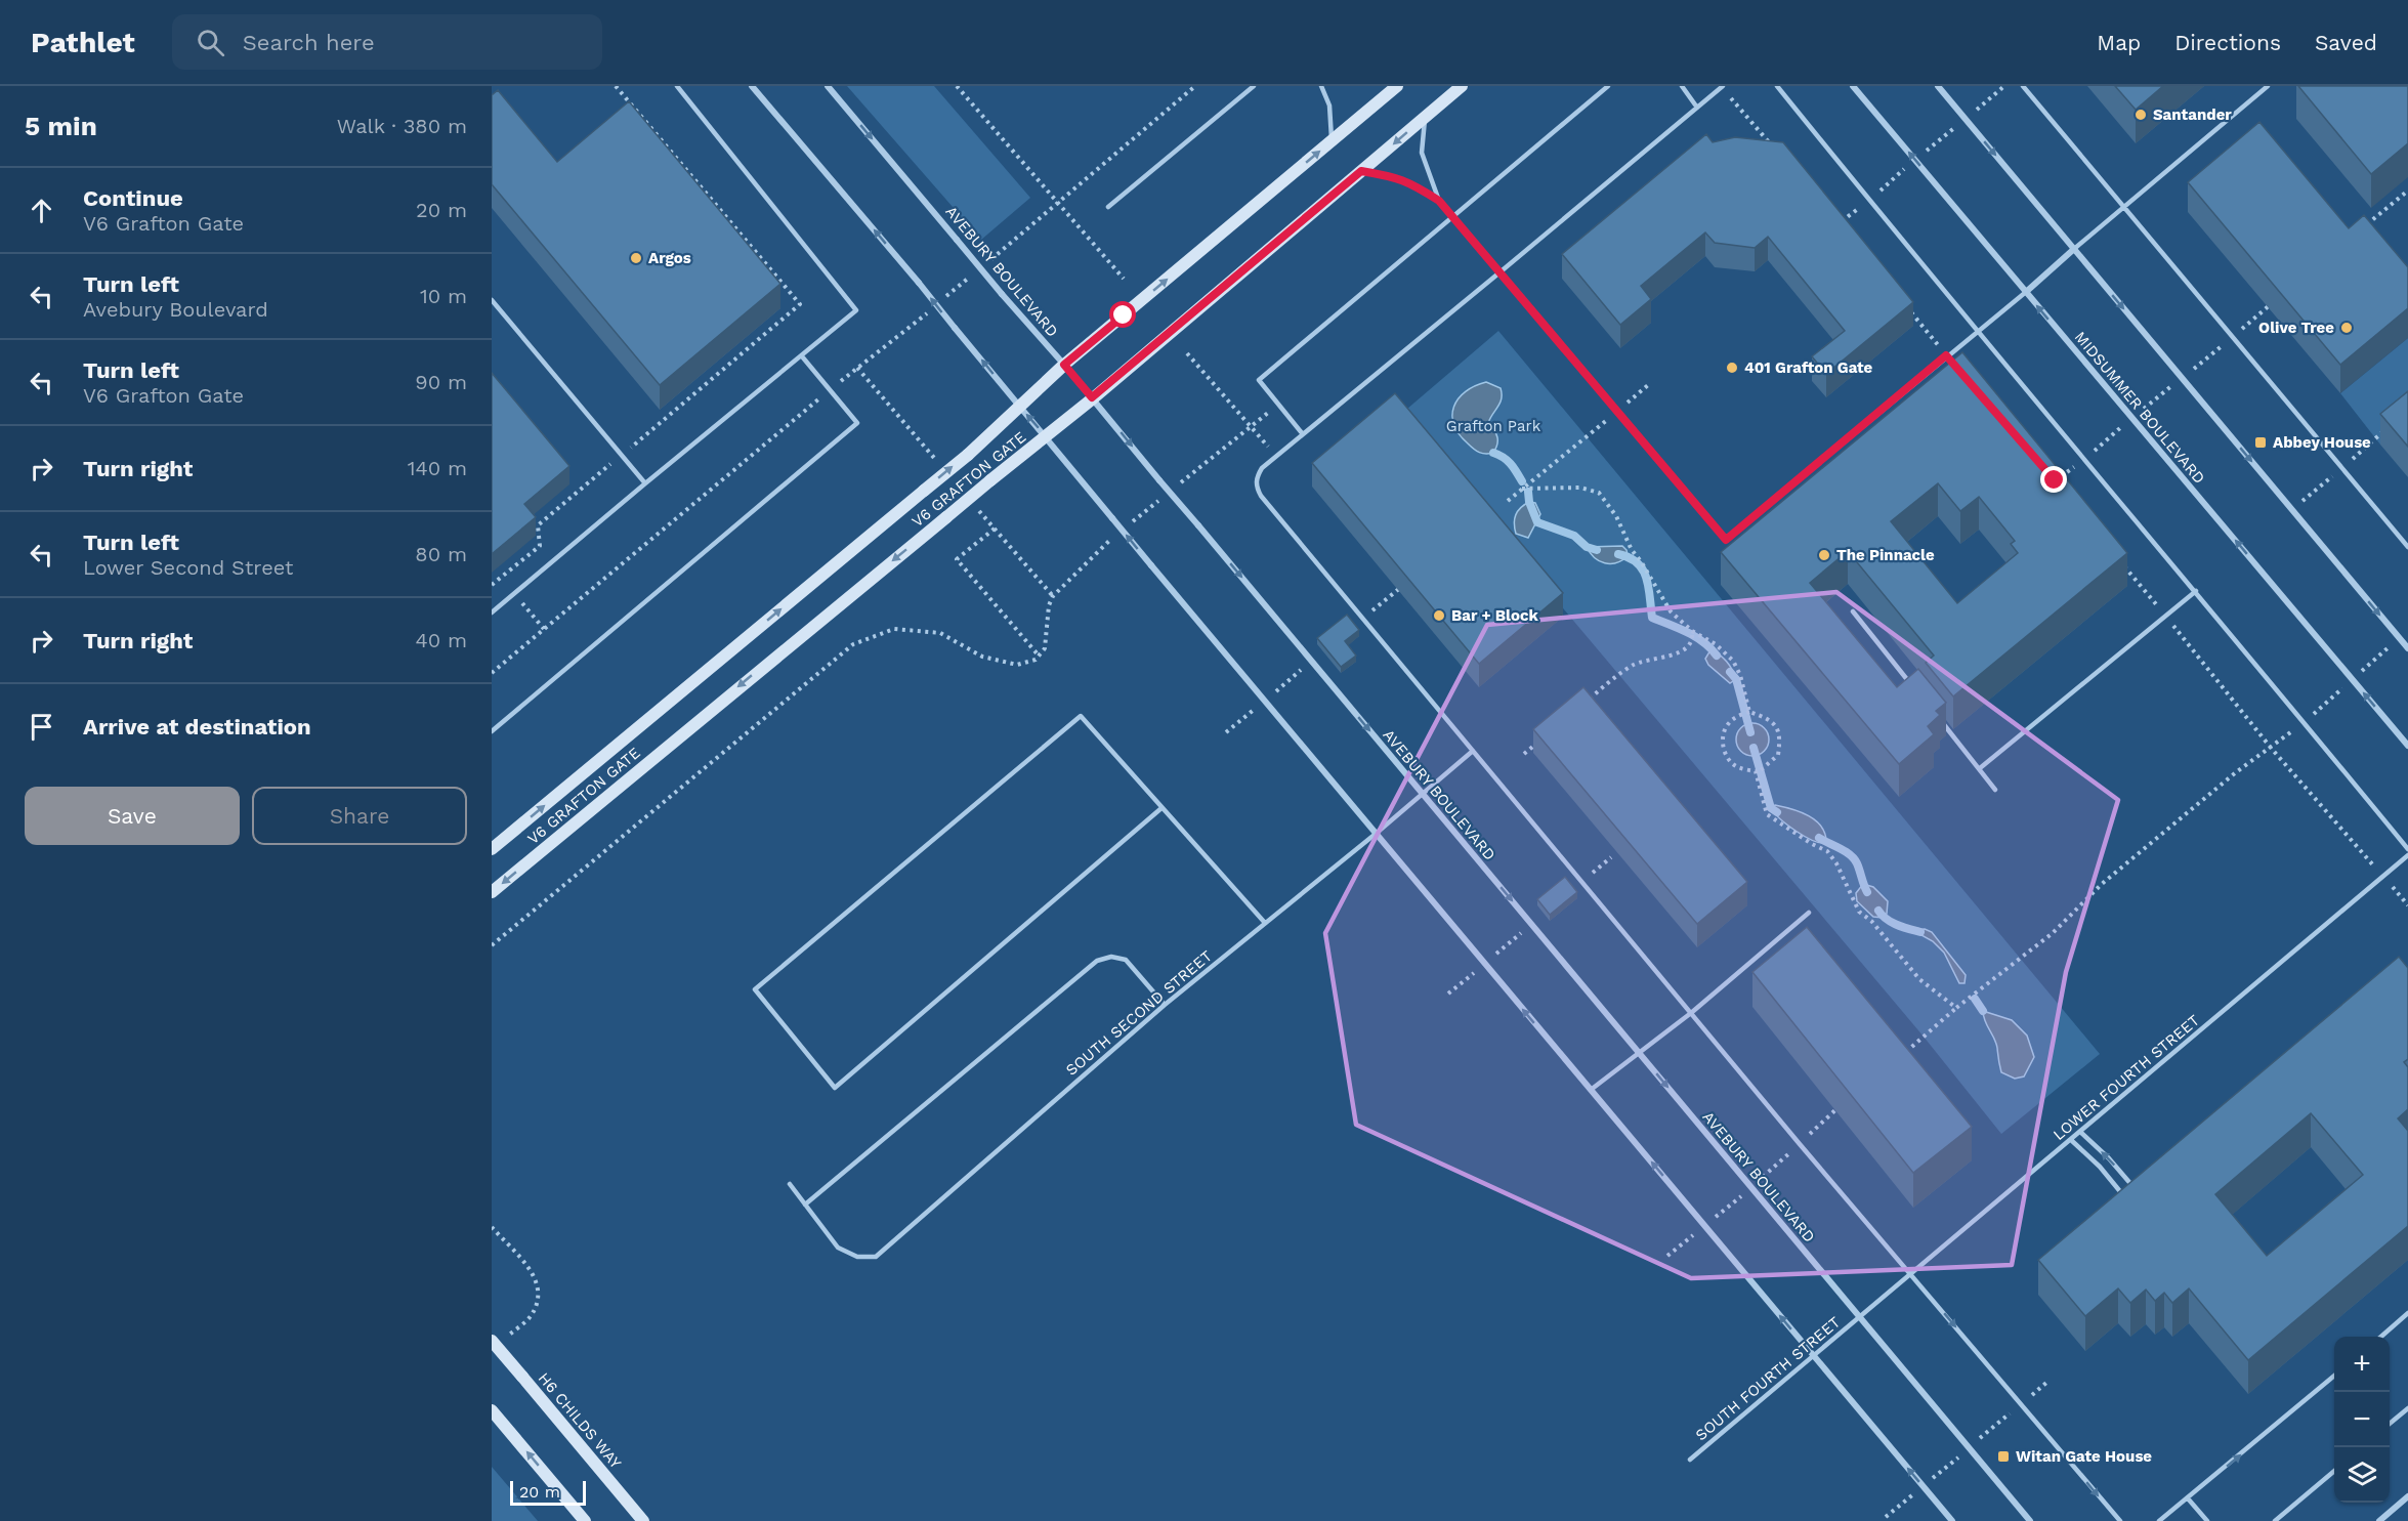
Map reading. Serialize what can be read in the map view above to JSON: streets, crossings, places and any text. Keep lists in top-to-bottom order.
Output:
{
  "streets": {
    "street": [
      "AVEBURY BOULEVARD",
      "MIDSUMMER BOULEVARD",
      "V6 GRAFTON GATE",
      "H6 CHILDS WAY"
    ],
    "lane": ["SOUTH SECOND STREET", "LOWER FOURTH STREET", "SOUTH FOURTH STREET"]
  },
  "crossings": [
    ["AVEBURY BOULEVARD", "V6 GRAFTON GATE"],
    ["AVEBURY BOULEVARD", "SOUTH SECOND STREET"],
    ["AVEBURY BOULEVARD", "LOWER FOURTH STREET"],
    ["AVEBURY BOULEVARD", "SOUTH FOURTH STREET"],
    ["LOWER FOURTH STREET", "SOUTH FOURTH STREET"]
  ],
  "one_way": ["AVEBURY BOULEVARD", "MIDSUMMER BOULEVARD"],
  "parks": ["Grafton Park"],
  "places": {
    "other": [
      "Santander",
      "Argos",
      "Olive Tree",
      "401 Grafton Gate",
      "The Pinnacle",
      "Bar + Block"
    ],
    "transit": ["Abbey House", "Witan Gate House"]
  },
  "scale_bar": "20 m",
  "page": {
    "header": "Pathlet",
    "search": "Search here",
    "nav": ["Map", "Directions", "Saved"],
    "heading": ["5 min", "Walk · 380 m"],
    "list": [
      ["Continue", "V6 Grafton Gate", "20 m"],
      ["Turn left", "Avebury Boulevard", "10 m"],
      ["Turn left", "V6 Grafton Gate", "90 m"],
      ["Turn right", "140 m"],
      ["Turn left", "Lower Second Street", "80 m"],
      ["Turn right", "40 m"],
      "Arrive at destination"
    ],
    "buttons": ["Save", "Share"],
    "map_buttons": ["+", "−"],
    "scale": "20 m"
  }
}
